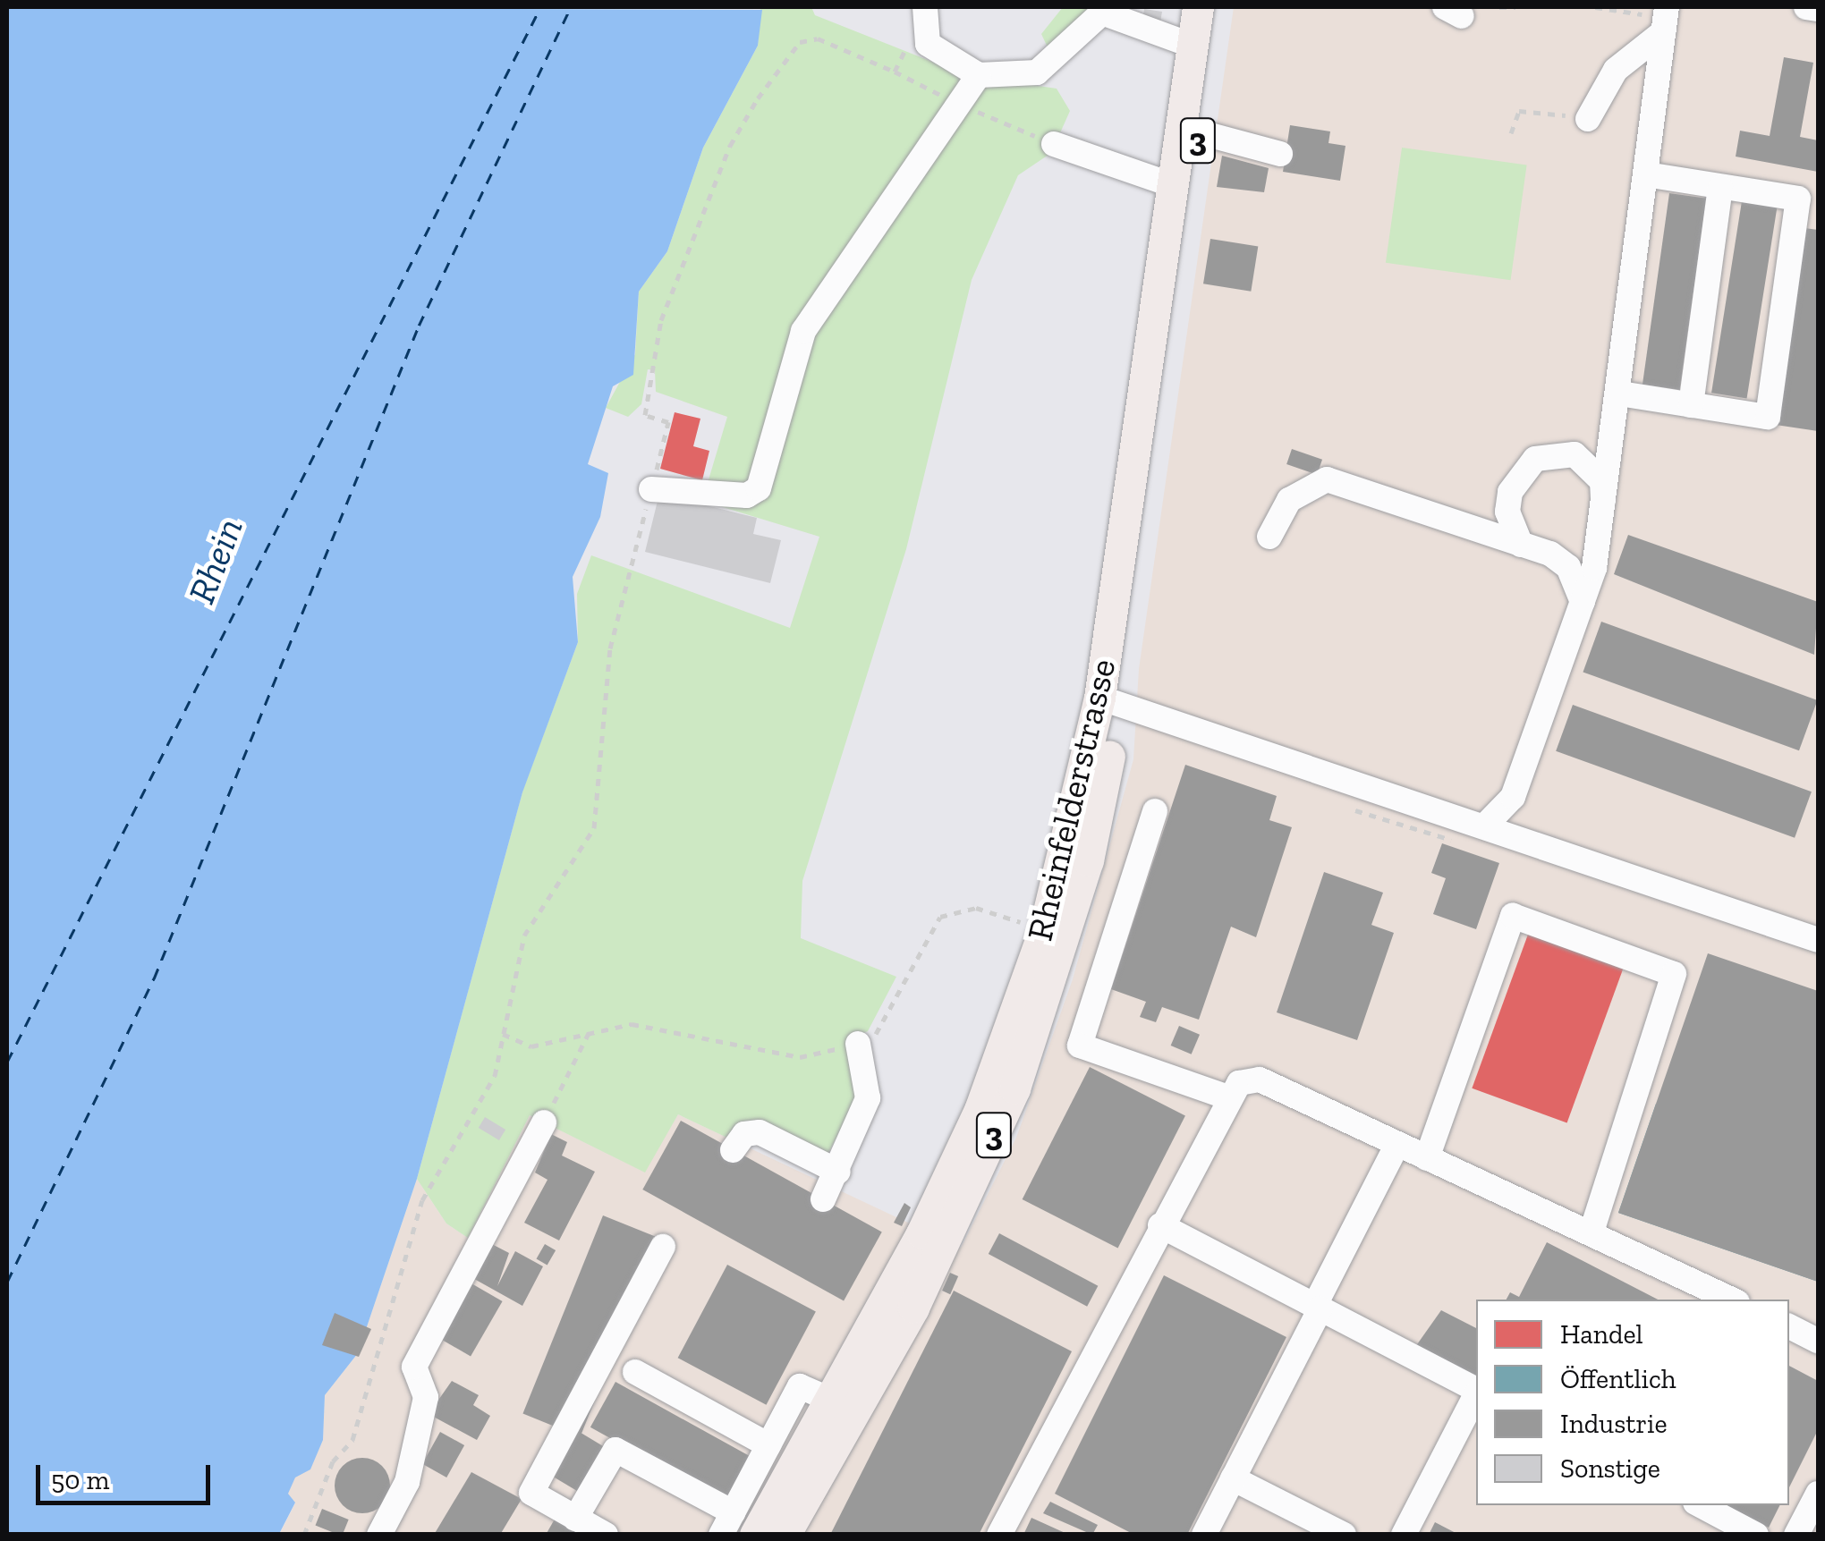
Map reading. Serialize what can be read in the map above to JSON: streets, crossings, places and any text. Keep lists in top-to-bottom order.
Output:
{
  "streets": {
    "main road": ["3", "Rheinfelderstrasse"]
  },
  "water": ["Rhein"],
  "legend": [
    "Handel",
    "Öffentlich",
    "Industrie",
    "Sonstige"
  ],
  "scale_bar": "50 m"
}
